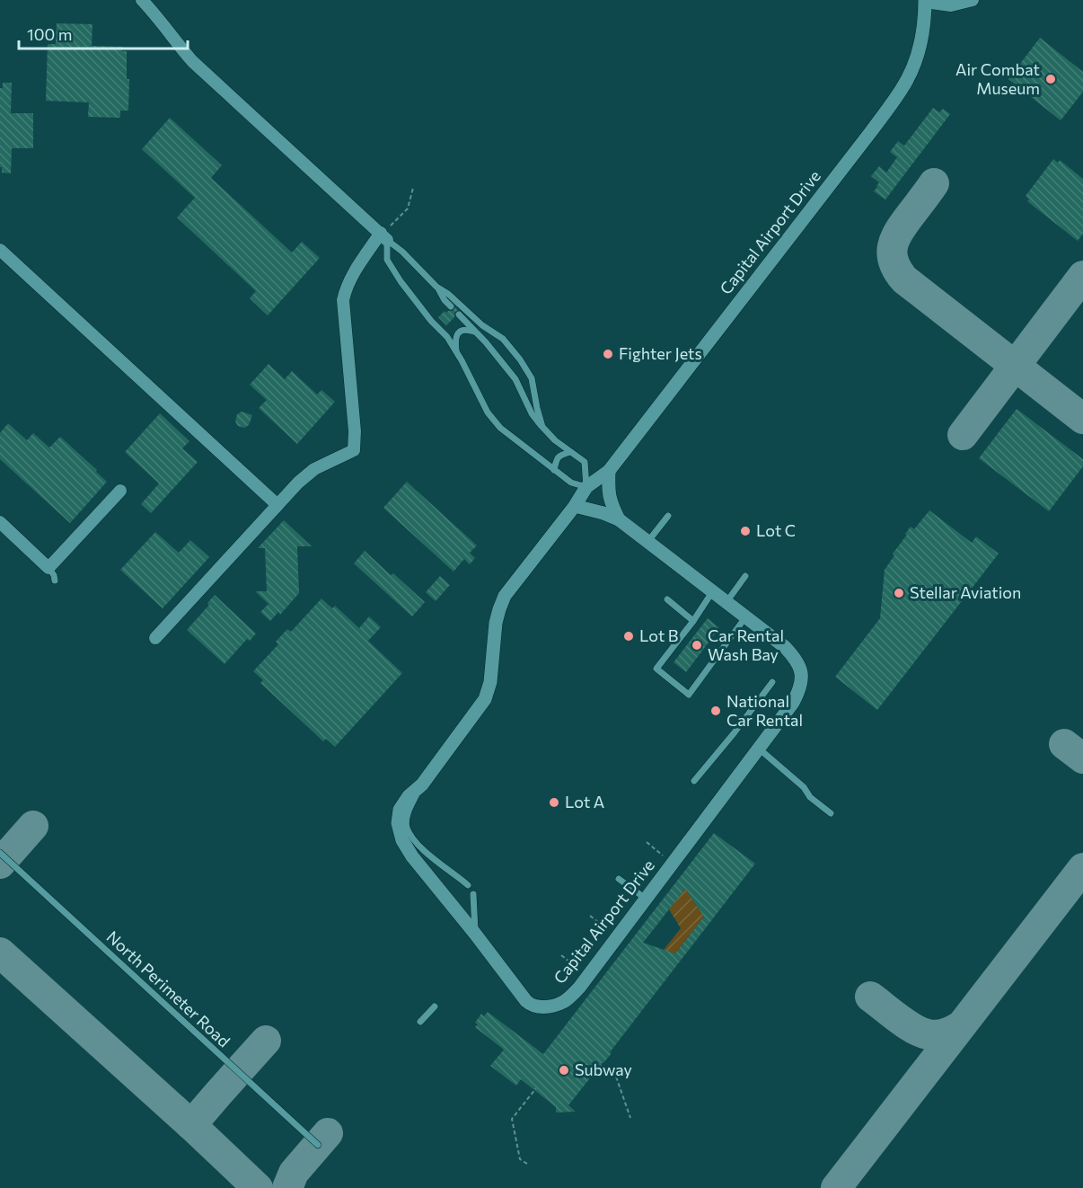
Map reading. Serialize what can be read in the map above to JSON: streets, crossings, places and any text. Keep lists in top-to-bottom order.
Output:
{
  "streets": {
    "street": ["Capital Airport Drive"],
    "lane": ["North Perimeter Road"]
  },
  "places": [
    "Air Combat Museum",
    "Fighter Jets",
    "Lot C",
    "Stellar Aviation",
    "Lot B",
    "Car Rental Wash Bay",
    "National Car Rental",
    "Lot A",
    "Subway"
  ],
  "scale_bar": "100 m"
}
